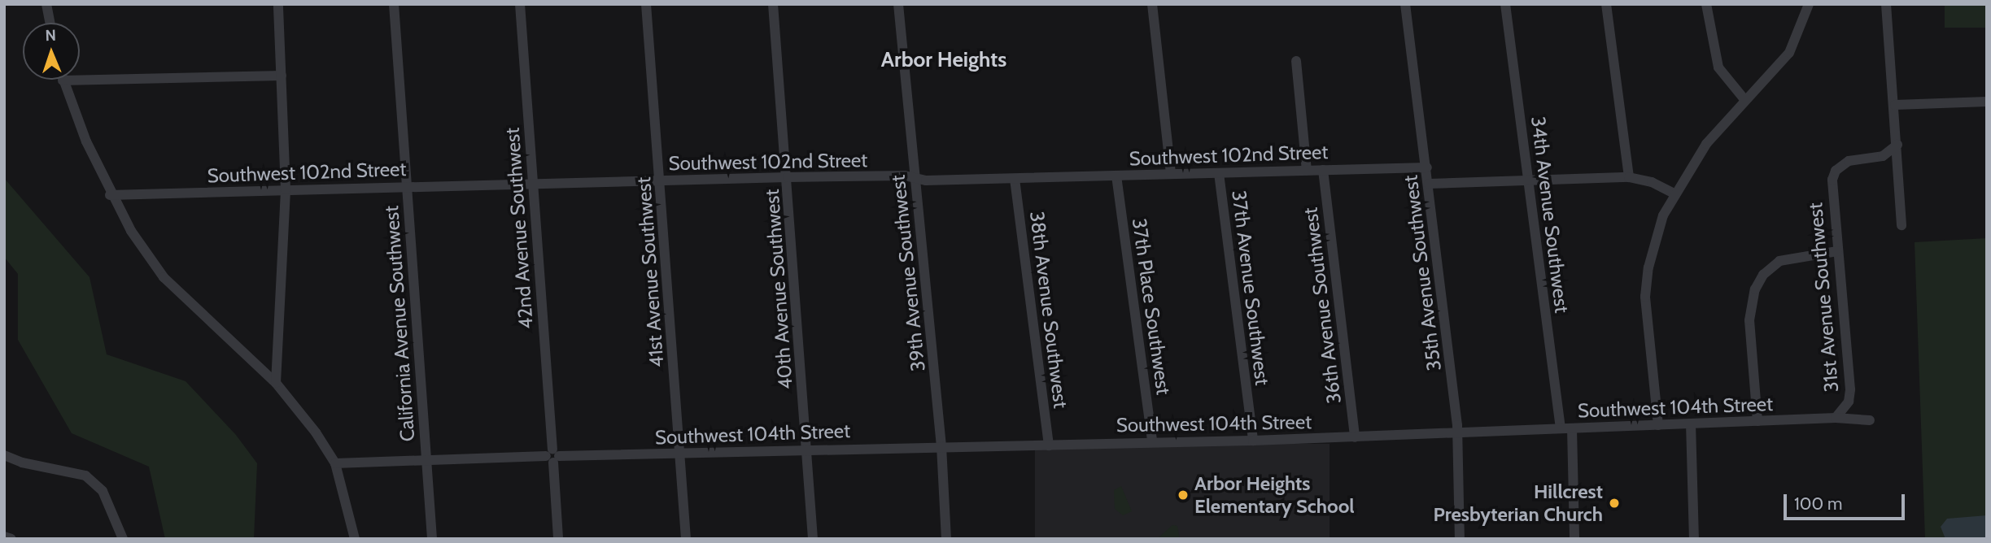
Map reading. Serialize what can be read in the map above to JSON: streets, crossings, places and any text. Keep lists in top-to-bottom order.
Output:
{
  "streets": {
    "street": [
      "Southwest 102nd Street",
      "34th Avenue Southwest",
      "42nd Avenue Southwest",
      "41st Avenue Southwest",
      "39th Avenue Southwest",
      "35th Avenue Southwest",
      "37th Avenue Southwest",
      "40th Avenue Southwest",
      "31st Avenue Southwest",
      "36th Avenue Southwest",
      "37th Place Southwest",
      "38th Avenue Southwest",
      "California Avenue Southwest",
      "Southwest 104th Street"
    ]
  },
  "crossings": [
    ["Southwest 102nd Street", "42nd Avenue Southwest"],
    ["Southwest 102nd Street", "41st Avenue Southwest"],
    ["Southwest 102nd Street", "39th Avenue Southwest"],
    ["Southwest 102nd Street", "35th Avenue Southwest"],
    ["Southwest 102nd Street", "37th Avenue Southwest"],
    ["Southwest 102nd Street", "40th Avenue Southwest"],
    ["Southwest 102nd Street", "36th Avenue Southwest"],
    ["Southwest 102nd Street", "37th Place Southwest"],
    ["Southwest 102nd Street", "38th Avenue Southwest"],
    ["Southwest 102nd Street", "California Avenue Southwest"],
    ["34th Avenue Southwest", "Southwest 104th Street"],
    ["42nd Avenue Southwest", "Southwest 104th Street"],
    ["41st Avenue Southwest", "Southwest 104th Street"],
    ["39th Avenue Southwest", "Southwest 104th Street"],
    ["35th Avenue Southwest", "Southwest 104th Street"],
    ["37th Avenue Southwest", "Southwest 104th Street"],
    ["40th Avenue Southwest", "Southwest 104th Street"],
    ["31st Avenue Southwest", "Southwest 104th Street"],
    ["36th Avenue Southwest", "Southwest 104th Street"],
    ["37th Place Southwest", "Southwest 104th Street"],
    ["38th Avenue Southwest", "Southwest 104th Street"],
    ["California Avenue Southwest", "Southwest 104th Street"]
  ],
  "districts": ["Arbor Heights"],
  "places": ["Arbor Heights Elementary School", "Hillcrest Presbyterian Church"],
  "scale_bar": "100 m",
  "north": "top"
}
